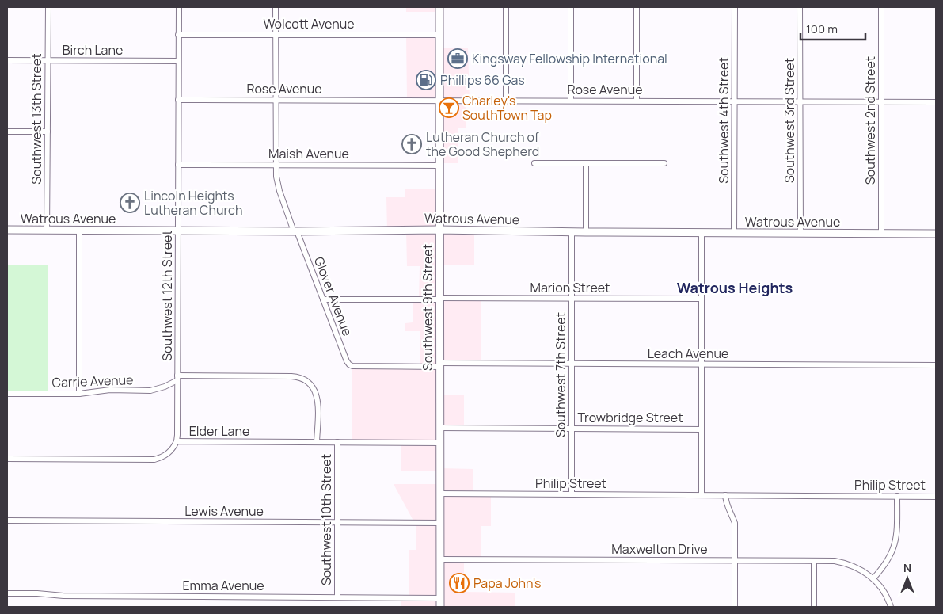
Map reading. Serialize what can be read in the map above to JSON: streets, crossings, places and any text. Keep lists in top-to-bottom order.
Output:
{
  "streets": {
    "street": [
      "Wolcott Avenue",
      "Birch Lane",
      "Rose Avenue",
      "Southwest 13th Street",
      "Southwest 4th Street",
      "Southwest 3rd Street",
      "Southwest 2nd Street",
      "Maish Avenue",
      "Watrous Avenue",
      "Marion Street",
      "Southwest 12th Street",
      "Glover Avenue",
      "Southwest 9th Street",
      "Leach Avenue",
      "Southwest 7th Street",
      "Carrie Avenue",
      "Trowbridge Street",
      "Elder Lane",
      "Philip Street",
      "Lewis Avenue",
      "Southwest 10th Street",
      "Maxwelton Drive",
      "Emma Avenue"
    ]
  },
  "crossings": [
    ["Wolcott Avenue", "Southwest 12th Street"],
    ["Wolcott Avenue", "Glover Avenue"],
    ["Wolcott Avenue", "Southwest 9th Street"],
    ["Birch Lane", "Southwest 13th Street"],
    ["Birch Lane", "Southwest 12th Street"],
    ["Rose Avenue", "Southwest 4th Street"],
    ["Rose Avenue", "Southwest 3rd Street"],
    ["Rose Avenue", "Southwest 2nd Street"],
    ["Rose Avenue", "Southwest 12th Street"],
    ["Rose Avenue", "Glover Avenue"],
    ["Rose Avenue", "Southwest 9th Street"],
    ["Southwest 13th Street", "Watrous Avenue"],
    ["Southwest 4th Street", "Watrous Avenue"],
    ["Southwest 3rd Street", "Watrous Avenue"],
    ["Southwest 2nd Street", "Watrous Avenue"],
    ["Maish Avenue", "Southwest 12th Street"],
    ["Maish Avenue", "Glover Avenue"],
    ["Maish Avenue", "Southwest 9th Street"],
    ["Watrous Avenue", "Southwest 12th Street"],
    ["Watrous Avenue", "Glover Avenue"],
    ["Watrous Avenue", "Southwest 9th Street"],
    ["Watrous Avenue", "Southwest 7th Street"],
    ["Marion Street", "Glover Avenue"],
    ["Marion Street", "Southwest 9th Street"],
    ["Marion Street", "Southwest 7th Street"],
    ["Southwest 12th Street", "Carrie Avenue"],
    ["Southwest 12th Street", "Elder Lane"],
    ["Glover Avenue", "Leach Avenue"],
    ["Southwest 9th Street", "Leach Avenue"],
    ["Southwest 9th Street", "Trowbridge Street"],
    ["Southwest 9th Street", "Elder Lane"],
    ["Southwest 9th Street", "Philip Street"],
    ["Southwest 9th Street", "Lewis Avenue"],
    ["Southwest 9th Street", "Maxwelton Drive"],
    ["Southwest 9th Street", "Emma Avenue"],
    ["Leach Avenue", "Southwest 7th Street"],
    ["Southwest 7th Street", "Trowbridge Street"],
    ["Southwest 7th Street", "Philip Street"],
    ["Carrie Avenue", "Southwest 10th Street"],
    ["Elder Lane", "Southwest 10th Street"],
    ["Lewis Avenue", "Southwest 10th Street"],
    ["Southwest 10th Street", "Emma Avenue"]
  ],
  "districts": ["Watrous Heights"],
  "places": {
    "office": ["Kingsway Fellowship International"],
    "fuel station": ["Phillips 66 Gas"],
    "bar": ["Charley's SouthTown Tap"],
    "church": ["Lutheran Church of the Good Shepherd", "Lincoln Heights Lutheran Church"],
    "restaurant": ["Papa John's"]
  },
  "scale_bar": "100 m",
  "north": "top"
}
